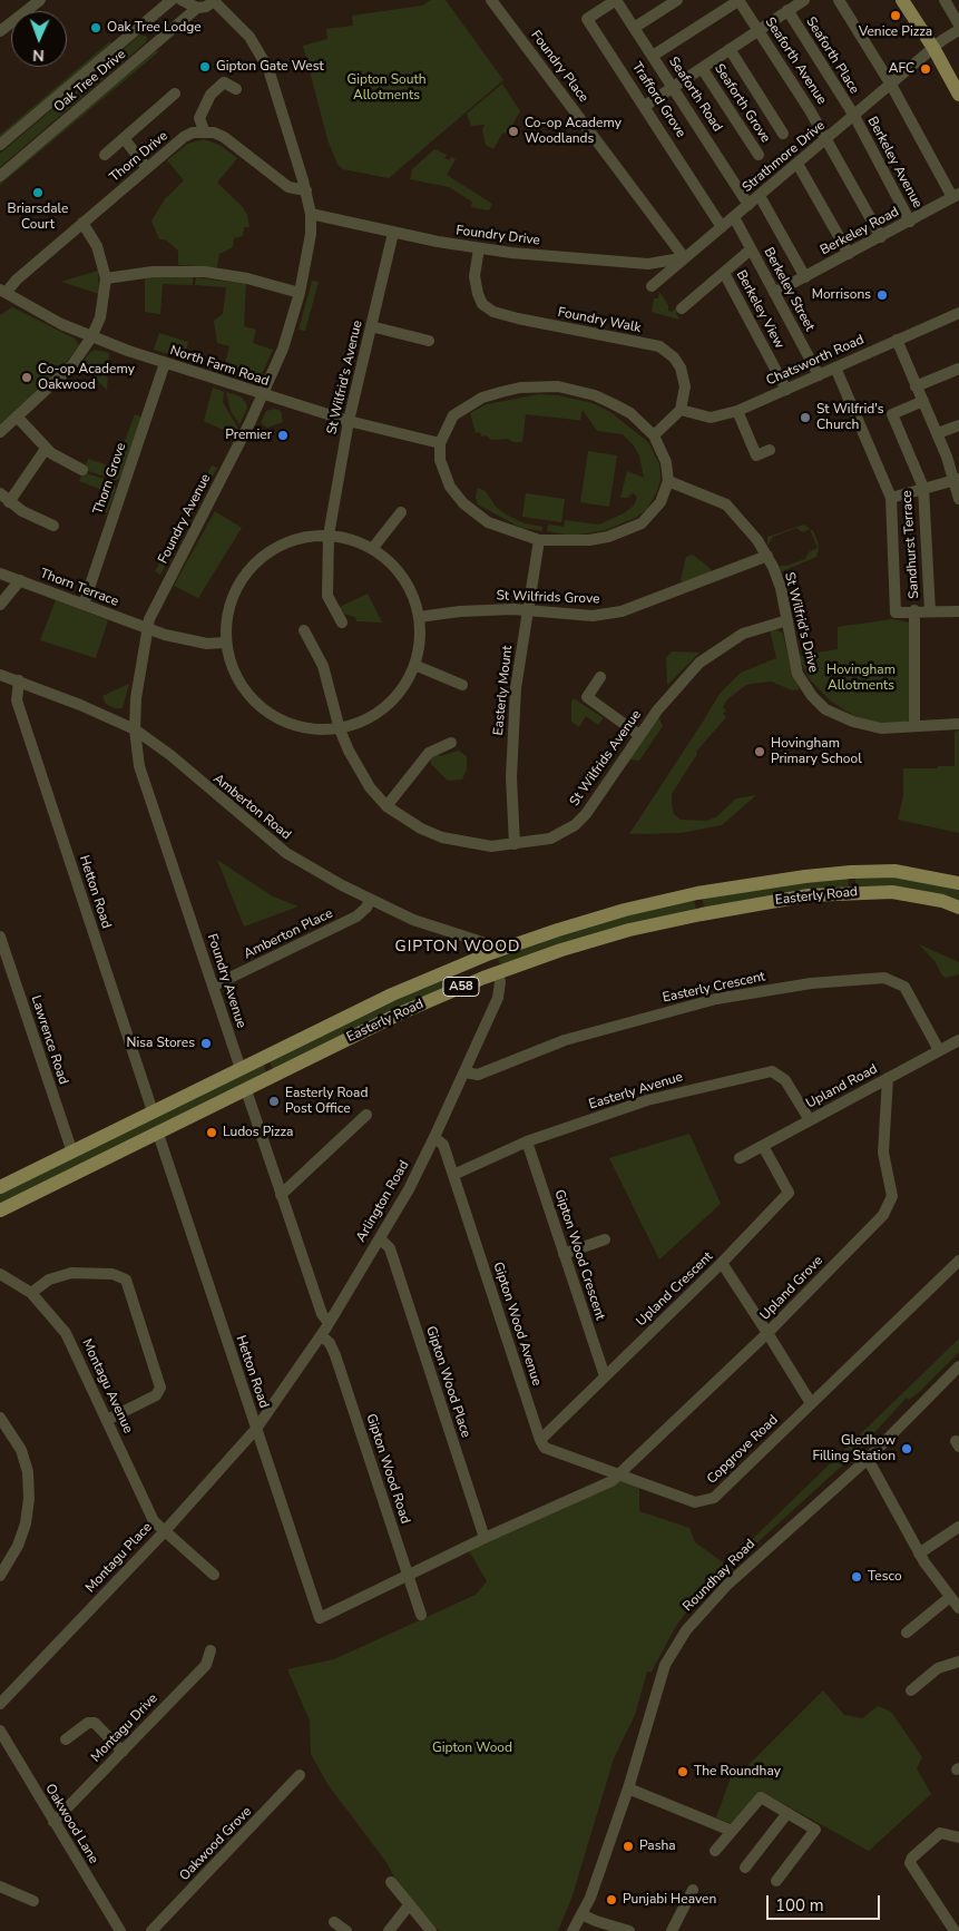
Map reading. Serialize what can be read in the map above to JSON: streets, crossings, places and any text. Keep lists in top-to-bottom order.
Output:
{
  "streets": {
    "main road": ["Easterly Road", "A58"],
    "street": [
      "Seaforth Place",
      "Seaforth Avenue",
      "Foundry Place",
      "Oak Tree Drive",
      "Seaforth Road",
      "Trafford Grove",
      "Seaforth Grove",
      "Thorn Drive",
      "Strathmore Drive",
      "Berkeley Avenue",
      "Berkeley Road",
      "Foundry Drive",
      "Berkeley Street",
      "Berkeley View",
      "Foundry Walk",
      "Chatsworth Road",
      "North Farm Road",
      "St Wilfrid's Avenue",
      "Thorn Grove",
      "Foundry Avenue",
      "Sandhurst Terrace",
      "Thorn Terrace",
      "St Wilfrids Grove",
      "St Wilfrid's Drive",
      "Easterly Mount",
      "St Wilfrids Avenue",
      "Amberton Road",
      "Hetton Road",
      "Amberton Place",
      "Easterly Crescent",
      "Lawrence Road",
      "Upland Road",
      "Easterly Avenue",
      "Arlington Road",
      "Gipton Wood Crescent",
      "Upland Grove",
      "Upland Crescent",
      "Gipton Wood Avenue",
      "Gipton Wood Place",
      "Montagu Avenue",
      "Copgrove Road",
      "Gipton Wood Road",
      "Montagu Place",
      "Roundhay Road",
      "Montagu Drive",
      "Oakwood Lane",
      "Oakwood Grove"
    ]
  },
  "crossings": [
    ["Seaforth Place", "Strathmore Drive"],
    ["Seaforth Place", "Berkeley Avenue"],
    ["Seaforth Avenue", "Strathmore Drive"],
    ["Seaforth Avenue", "Berkeley Road"],
    ["Foundry Place", "Strathmore Drive"],
    ["Foundry Place", "Foundry Drive"],
    ["Oak Tree Drive", "Foundry Avenue"],
    ["Seaforth Road", "Trafford Grove"],
    ["Seaforth Road", "Strathmore Drive"],
    ["Trafford Grove", "Strathmore Drive"],
    ["Thorn Drive", "North Farm Road"],
    ["Strathmore Drive", "Berkeley Avenue"],
    ["Strathmore Drive", "Foundry Drive"],
    ["Strathmore Drive", "Berkeley Street"],
    ["Berkeley Avenue", "Berkeley Road"],
    ["Berkeley Road", "Berkeley Street"],
    ["Foundry Drive", "Foundry Walk"],
    ["Foundry Drive", "St Wilfrid's Avenue"],
    ["Foundry Drive", "Foundry Avenue"],
    ["Berkeley Street", "Chatsworth Road"],
    ["Berkeley View", "Chatsworth Road"],
    ["Foundry Walk", "Chatsworth Road"],
    ["North Farm Road", "St Wilfrid's Avenue"],
    ["North Farm Road", "Thorn Grove"],
    ["North Farm Road", "Foundry Avenue"],
    ["North Farm Road", "St Wilfrid's Drive"],
    ["North Farm Road", "Easterly Mount"],
    ["St Wilfrid's Avenue", "Thorn Terrace"],
    ["St Wilfrid's Avenue", "St Wilfrids Grove"],
    ["St Wilfrid's Avenue", "St Wilfrids Avenue"],
    ["Thorn Grove", "Thorn Terrace"],
    ["Foundry Avenue", "Thorn Terrace"],
    ["Foundry Avenue", "Amberton Road"],
    ["Foundry Avenue", "Easterly Road"],
    ["Foundry Avenue", "Amberton Place"],
    ["Thorn Terrace", "St Wilfrids Grove"],
    ["Thorn Terrace", "St Wilfrids Avenue"],
    ["St Wilfrids Grove", "St Wilfrid's Drive"],
    ["St Wilfrids Grove", "Easterly Mount"],
    ["St Wilfrids Grove", "St Wilfrids Avenue"],
    ["St Wilfrid's Drive", "Easterly Mount"],
    ["St Wilfrid's Drive", "St Wilfrids Avenue"],
    ["Easterly Mount", "St Wilfrids Avenue"],
    ["Amberton Road", "Hetton Road"],
    ["Amberton Road", "Easterly Road"],
    ["Amberton Road", "Amberton Place"],
    ["Hetton Road", "Easterly Road"],
    ["Hetton Road", "Arlington Road"],
    ["Hetton Road", "Gipton Wood Road"],
    ["Hetton Road", "Montagu Place"],
    ["Easterly Road", "Lawrence Road"],
    ["Easterly Road", "Arlington Road"],
    ["Easterly Crescent", "Upland Road"],
    ["Easterly Crescent", "Arlington Road"],
    ["Upland Road", "Easterly Avenue"],
    ["Upland Road", "Upland Grove"],
    ["Upland Road", "Upland Crescent"],
    ["Easterly Avenue", "Gipton Wood Crescent"],
    ["Easterly Avenue", "Gipton Wood Avenue"],
    ["Arlington Road", "Gipton Wood Avenue"],
    ["Arlington Road", "Gipton Wood Place"],
    ["Arlington Road", "Gipton Wood Road"],
    ["Arlington Road", "Montagu Place"],
    ["Gipton Wood Crescent", "Upland Crescent"],
    ["Upland Grove", "Copgrove Road"],
    ["Upland Crescent", "Gipton Wood Avenue"],
    ["Montagu Avenue", "Montagu Place"],
    ["Montagu Drive", "Oakwood Lane"]
  ],
  "districts": ["GIPTON WOOD"],
  "parks": ["Gipton South Allotments", "Hovingham Allotments", "Gipton Wood"],
  "places": [
    "Venice Pizza",
    "Oak Tree Lodge",
    "Gipton Gate West",
    "AFC",
    "Co-op Academy Woodlands",
    "Briarsdale Court",
    "Morrisons",
    "Co-op Academy Oakwood",
    "St Wilfrid's Church",
    "Premier",
    "Hovingham Primary School",
    "Nisa Stores",
    "Easterly Road Post Office",
    "Ludos Pizza",
    "Gledhow Filling Station",
    "Tesco",
    "The Roundhay",
    "Pasha",
    "Punjabi Heaven"
  ],
  "scale_bar": "100 m",
  "north": "bottom"
}
